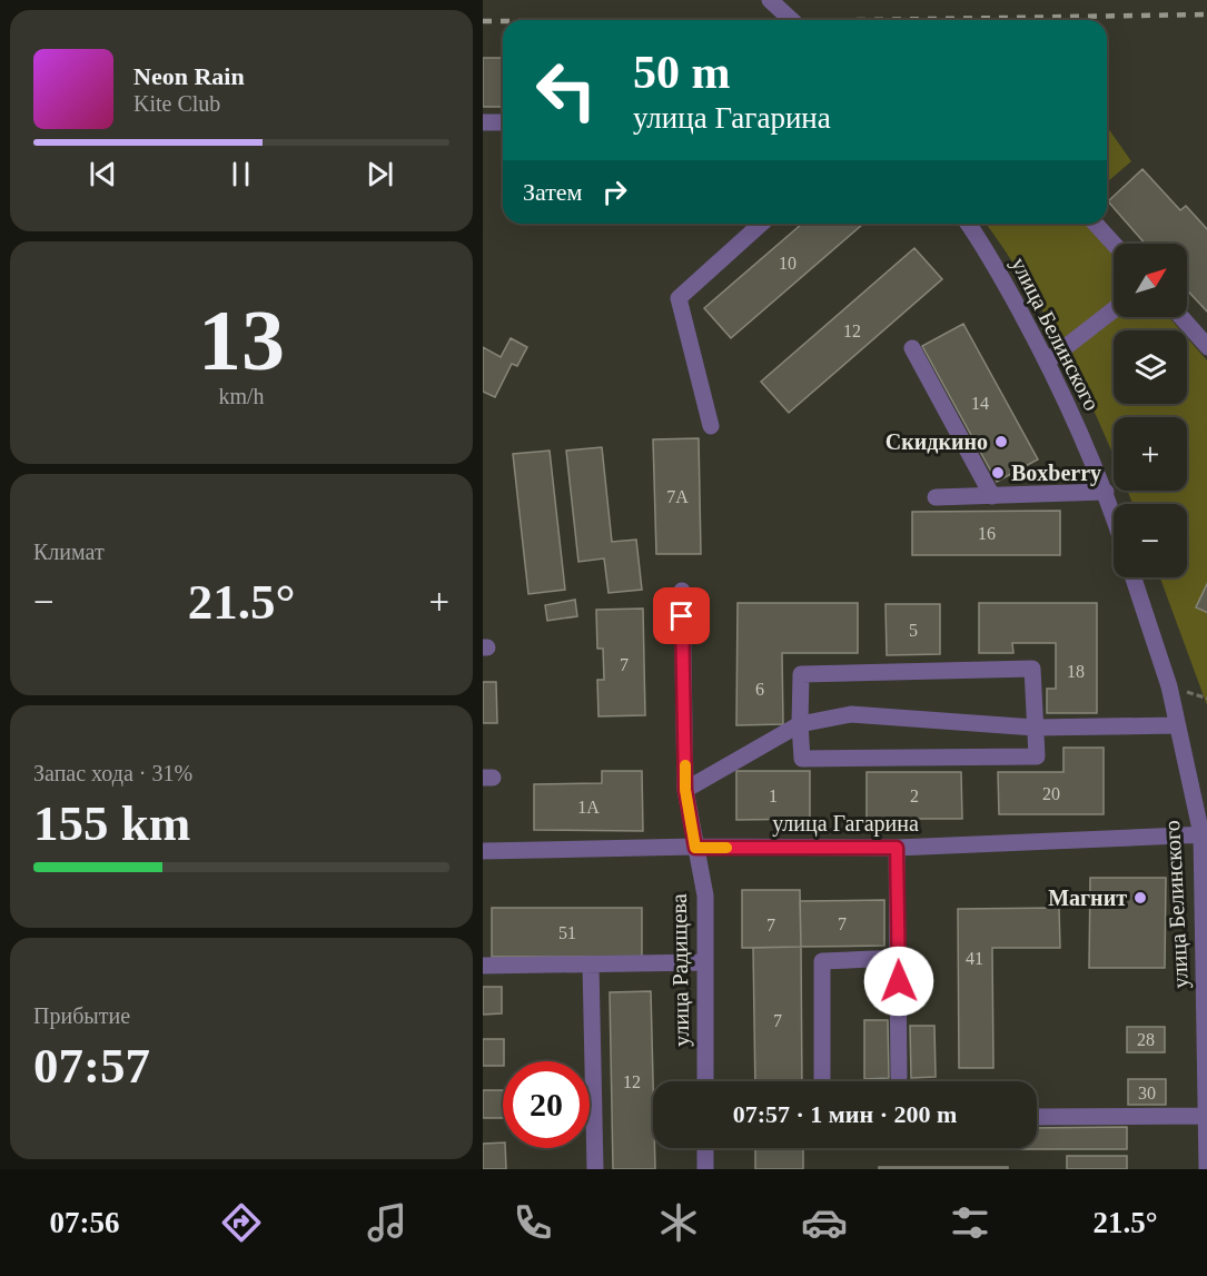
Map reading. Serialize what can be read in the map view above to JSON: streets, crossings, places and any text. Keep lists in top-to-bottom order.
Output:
{
  "streets": {
    "street": ["улица Белинского", "улица Гагарина", "улица Радищева"]
  },
  "crossings": [
    ["улица Белинского", "улица Гагарина"],
    ["улица Гагарина", "улица Радищева"]
  ],
  "places": ["Скидкино", "Boxberry", "Магнит"],
  "house_numbers": [
    "10",
    "12",
    "14",
    "7А",
    "16",
    "5",
    "7",
    "18",
    "6",
    "20",
    "1",
    "2",
    "1А",
    "7",
    "7",
    "51",
    "41",
    "7",
    "28",
    "12",
    "30"
  ],
  "north": "top right",
  "page": {
    "turn": ["50 m", "улица Гагарина"],
    "song": ["Neon Rain", "Kite Club"],
    "then": "Затем",
    "tile": [
      ["13", "km/h"],
      "Климат",
      ["Запас хода · 31%", "155 km"],
      ["Прибытие", "07:57"]
    ],
    "map_buttons": ["+", "−"],
    "heat": ["−", "21.5°", "+"],
    "limit": "20",
    "trip": "07:57 · 1 мин · 200 m",
    "tabs": ["07:56", "21.5°"]
  }
}
